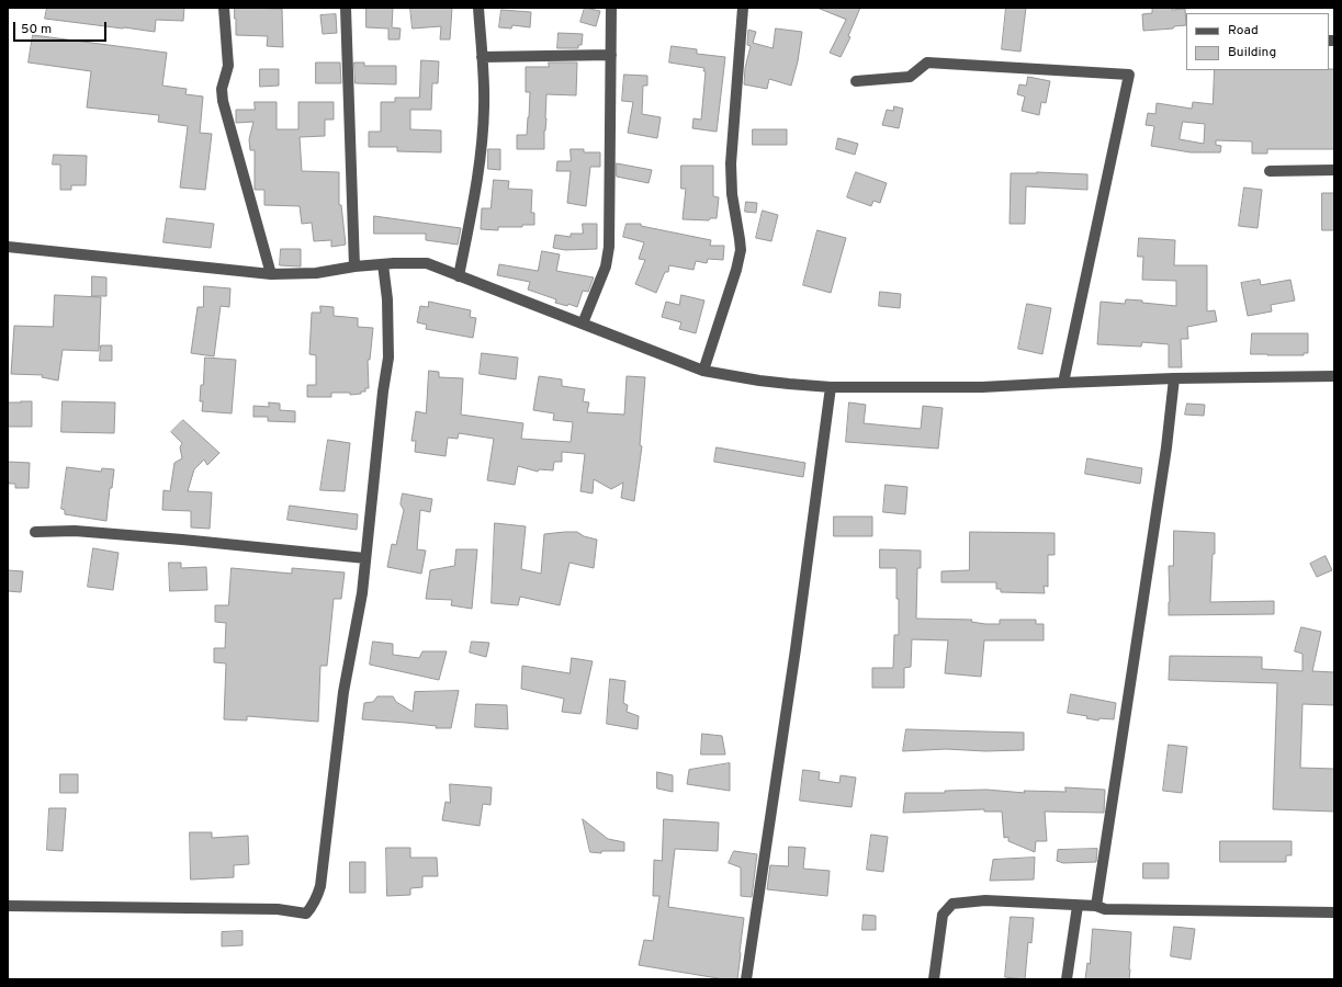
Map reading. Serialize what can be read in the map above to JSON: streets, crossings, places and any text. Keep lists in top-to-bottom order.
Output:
{
  "legend": ["Road", "Building"],
  "scale_bar": "50 m"
}
